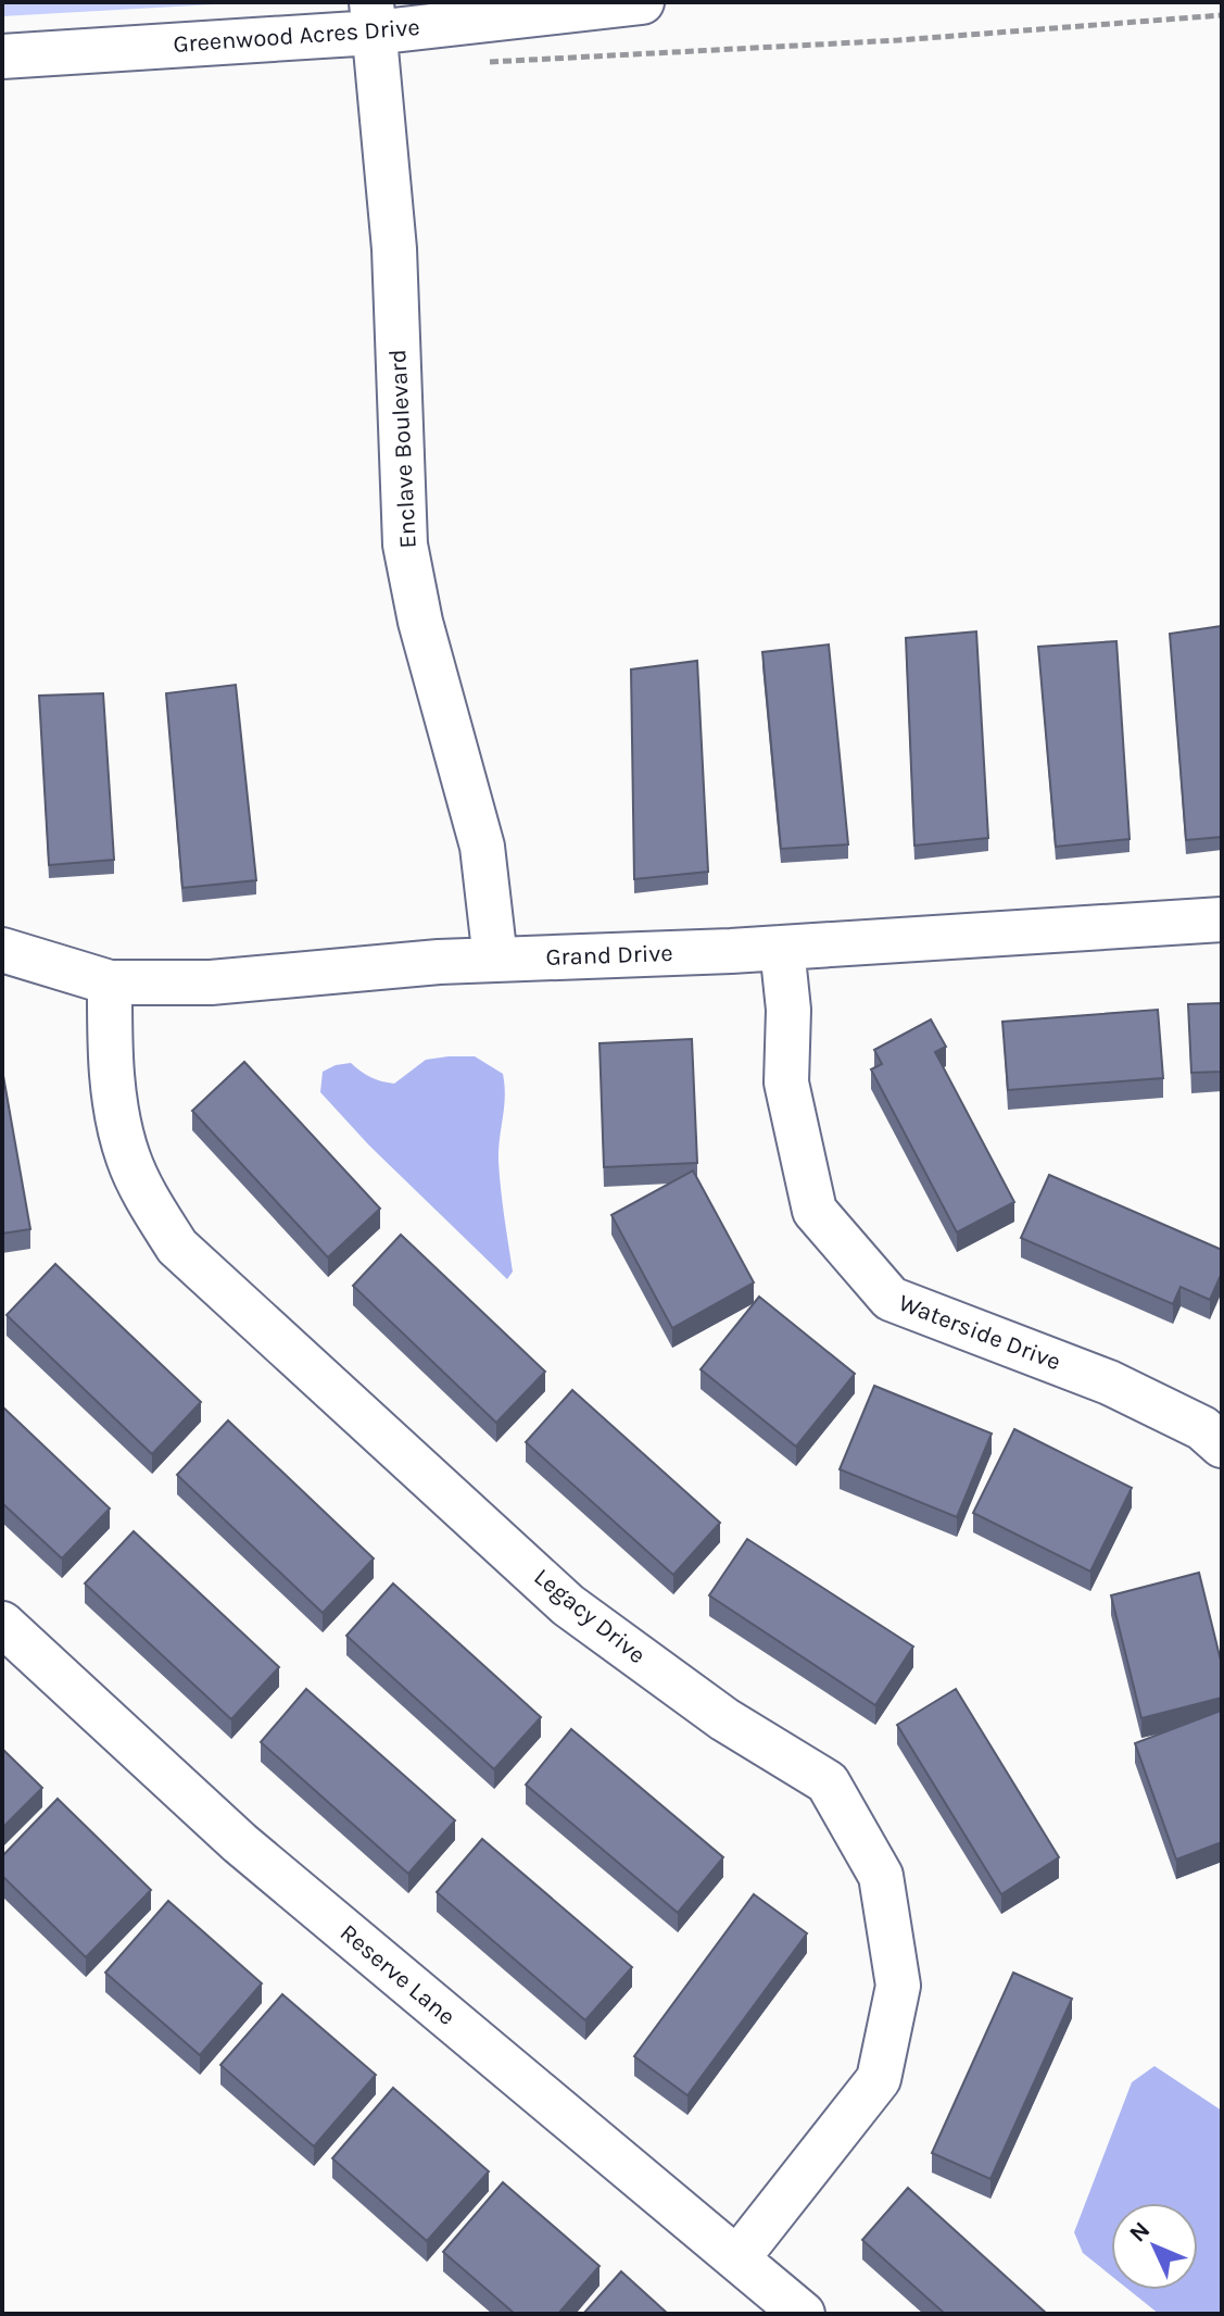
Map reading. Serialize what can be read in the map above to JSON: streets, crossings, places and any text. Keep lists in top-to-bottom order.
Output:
{
  "streets": {
    "street": [
      "Greenwood Acres Drive",
      "Enclave Boulevard",
      "Grand Drive",
      "Waterside Drive",
      "Legacy Drive",
      "Reserve Lane"
    ]
  },
  "crossings": [
    ["Greenwood Acres Drive", "Enclave Boulevard"],
    ["Enclave Boulevard", "Grand Drive"],
    ["Grand Drive", "Waterside Drive"],
    ["Grand Drive", "Legacy Drive"],
    ["Legacy Drive", "Reserve Lane"]
  ],
  "north": "top left"
}
